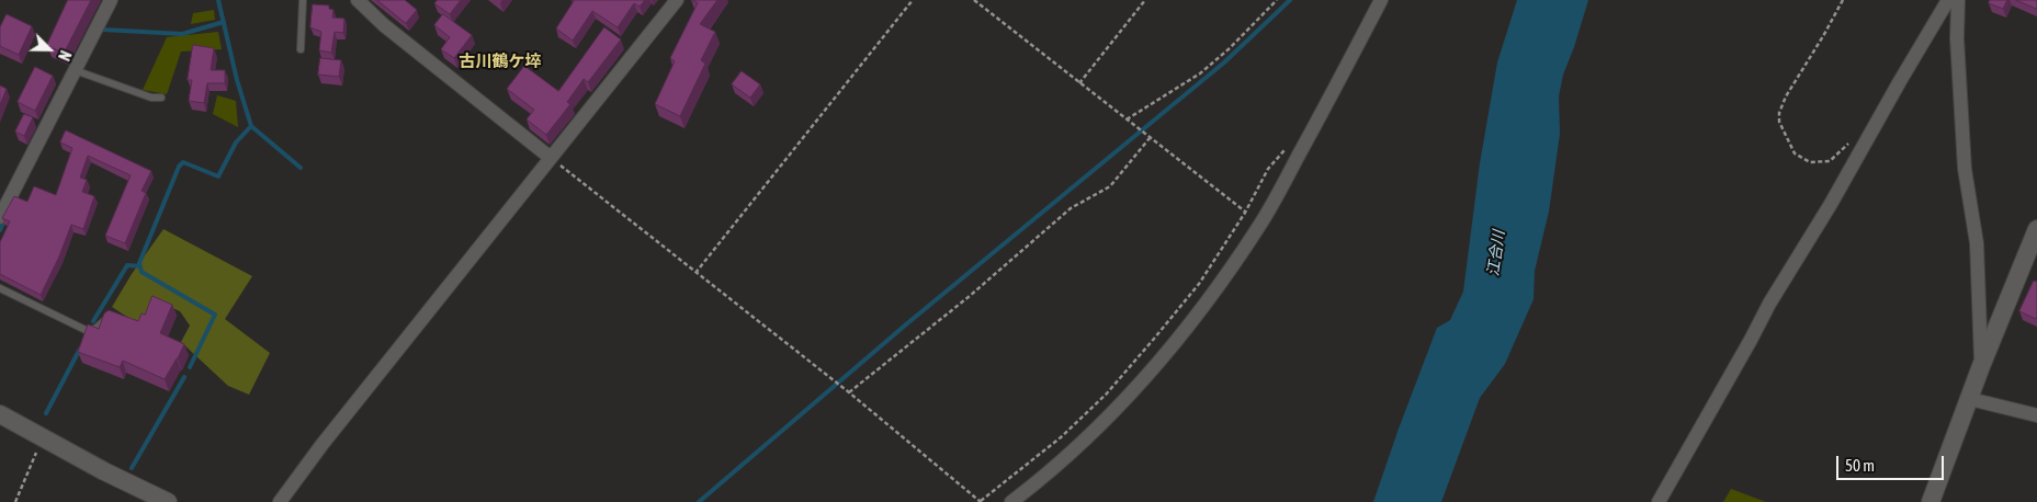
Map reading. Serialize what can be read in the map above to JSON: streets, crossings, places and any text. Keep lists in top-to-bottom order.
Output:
{
  "districts": ["古川鶴ケ埣"],
  "water": ["江合川"],
  "scale_bar": "50 m",
  "north": "bottom right"
}
